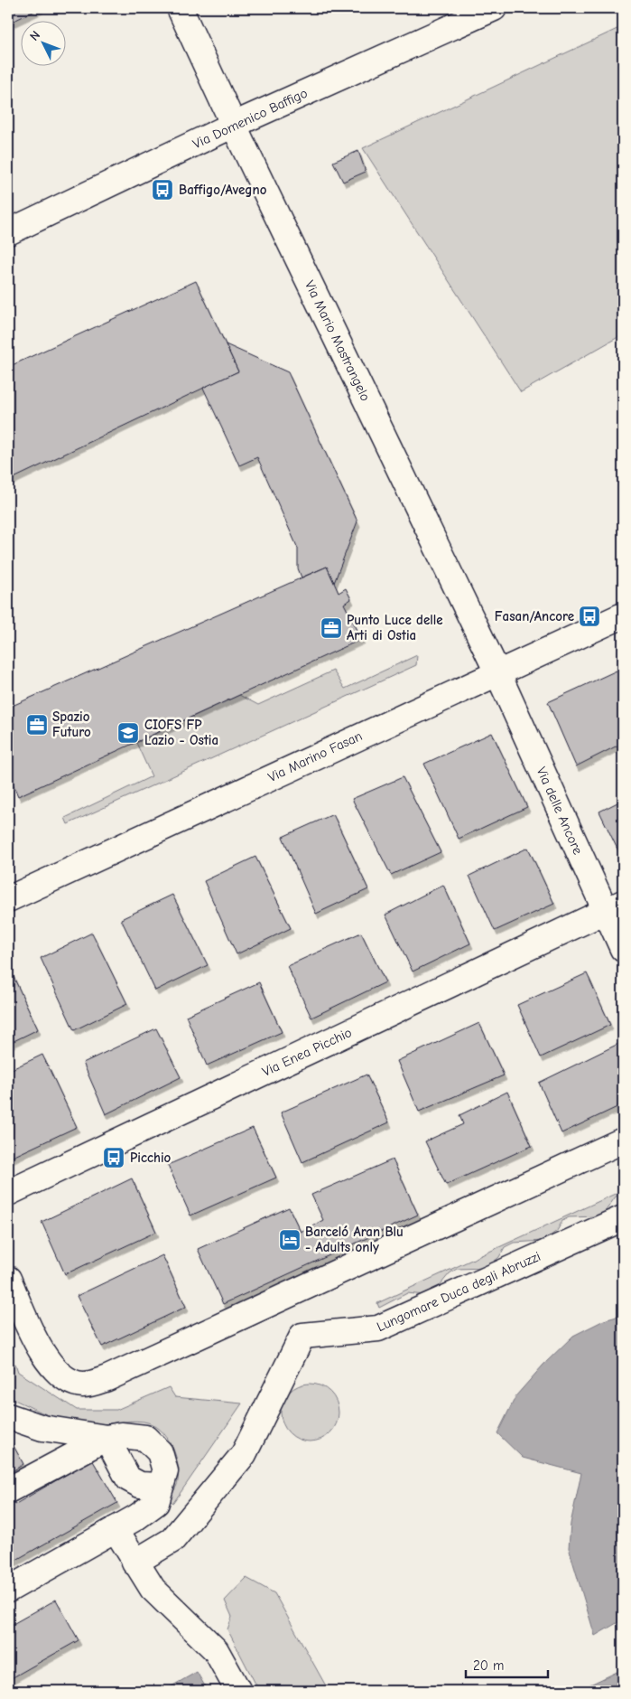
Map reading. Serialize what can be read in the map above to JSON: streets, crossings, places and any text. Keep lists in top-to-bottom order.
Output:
{
  "streets": {
    "street": [
      "Via Domenico Baffigo",
      "Via Mario Mastrangelo",
      "Via Marino Fasan",
      "Via delle Ancore",
      "Via Enea Picchio",
      "Lungomare Duca degli Abruzzi"
    ]
  },
  "crossings": [
    ["Via Domenico Baffigo", "Via Mario Mastrangelo"],
    ["Via Mario Mastrangelo", "Via Marino Fasan"],
    ["Via Mario Mastrangelo", "Via delle Ancore"],
    ["Via Marino Fasan", "Via delle Ancore"],
    ["Via delle Ancore", "Via Enea Picchio"]
  ],
  "places": {
    "bus stop": ["Baffigo/Avegno", "Fasan/Ancore", "Picchio"],
    "office": ["Punto Luce delle Arti di Ostia", "Spazio Futuro"],
    "school or university": ["CIOFS FP Lazio - Ostia"],
    "hotel": ["Barceló Aran Blu - Adults only"]
  },
  "scale_bar": "20 m",
  "north": "top left"
}
